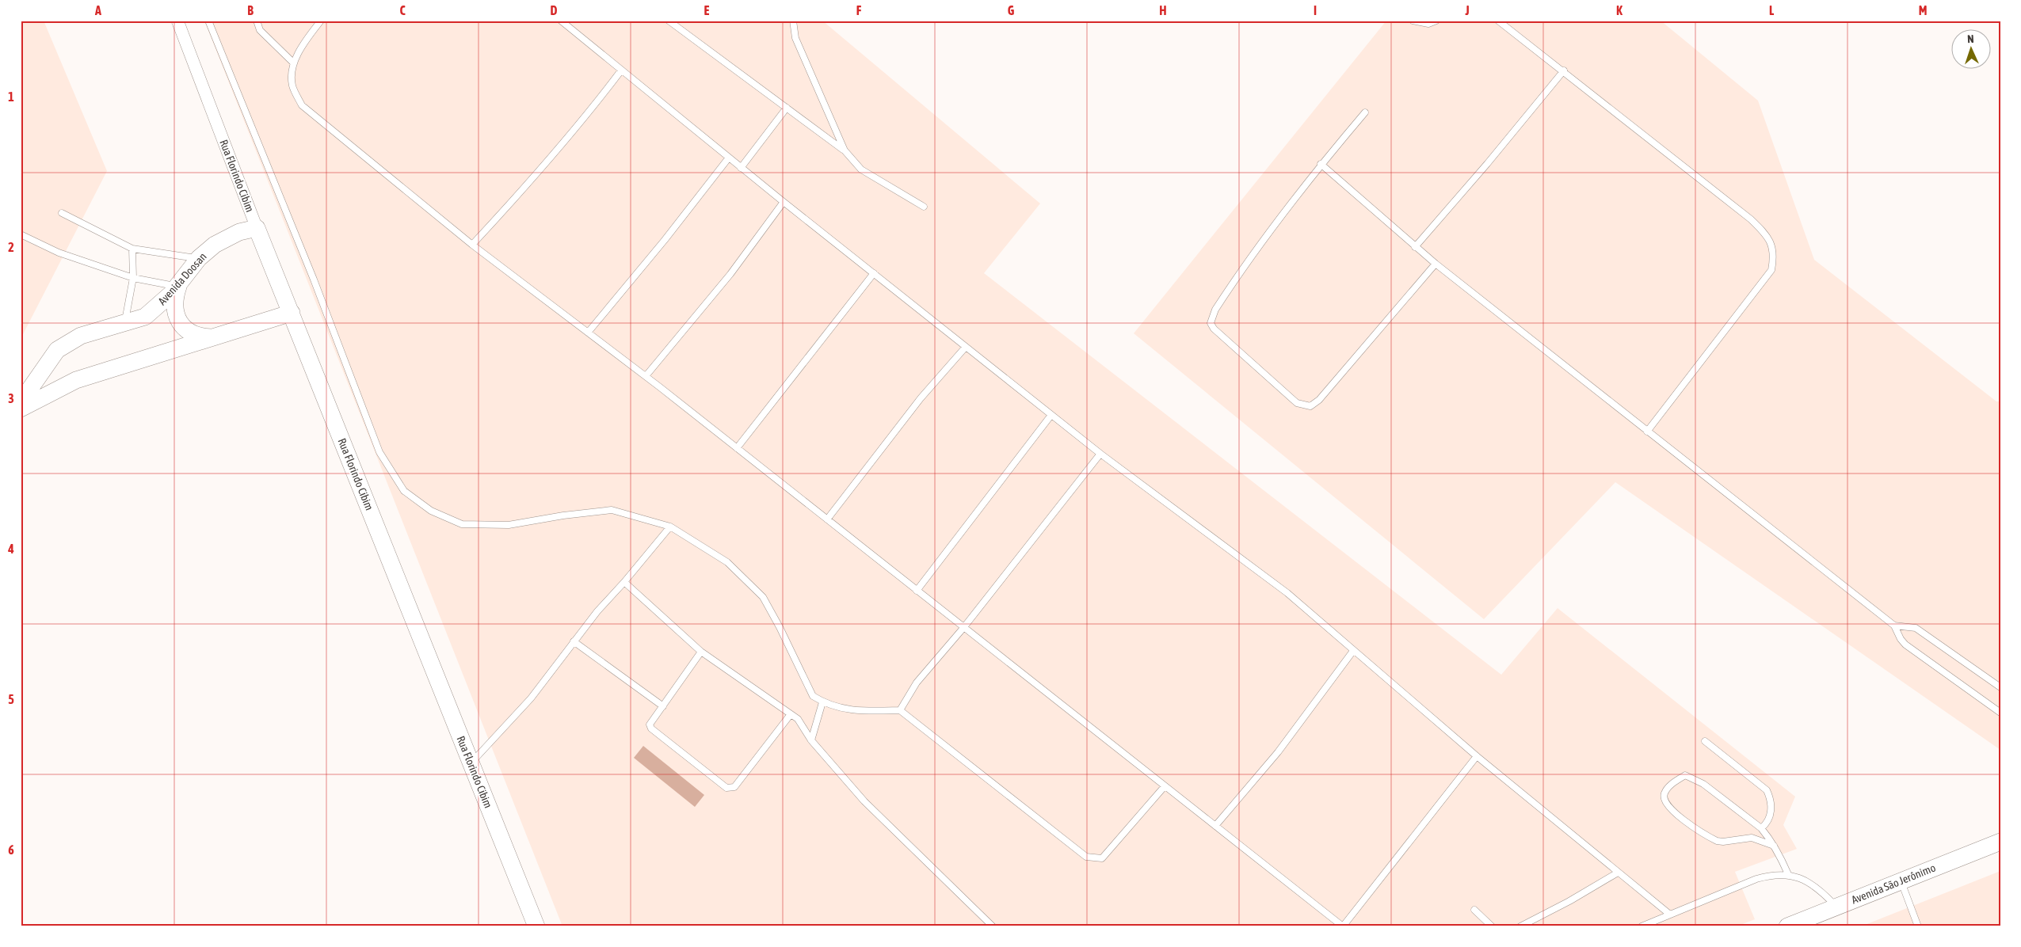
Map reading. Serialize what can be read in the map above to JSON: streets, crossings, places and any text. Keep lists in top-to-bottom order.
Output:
{
  "streets": {
    "street": ["Rua Florindo Cibim", "Avenida Doosan", "Avenida São Jerônimo"]
  },
  "crossings": [
    ["Rua Florindo Cibim", "Avenida Doosan"]
  ],
  "north": "top",
  "grid": {
    "columns": [
      "A",
      "B",
      "C",
      "D",
      "E",
      "F",
      "G",
      "H",
      "I",
      "J",
      "K",
      "L",
      "M"
    ],
    "rows": [
      "1",
      "2",
      "3",
      "4",
      "5",
      "6"
    ]
  }
}
